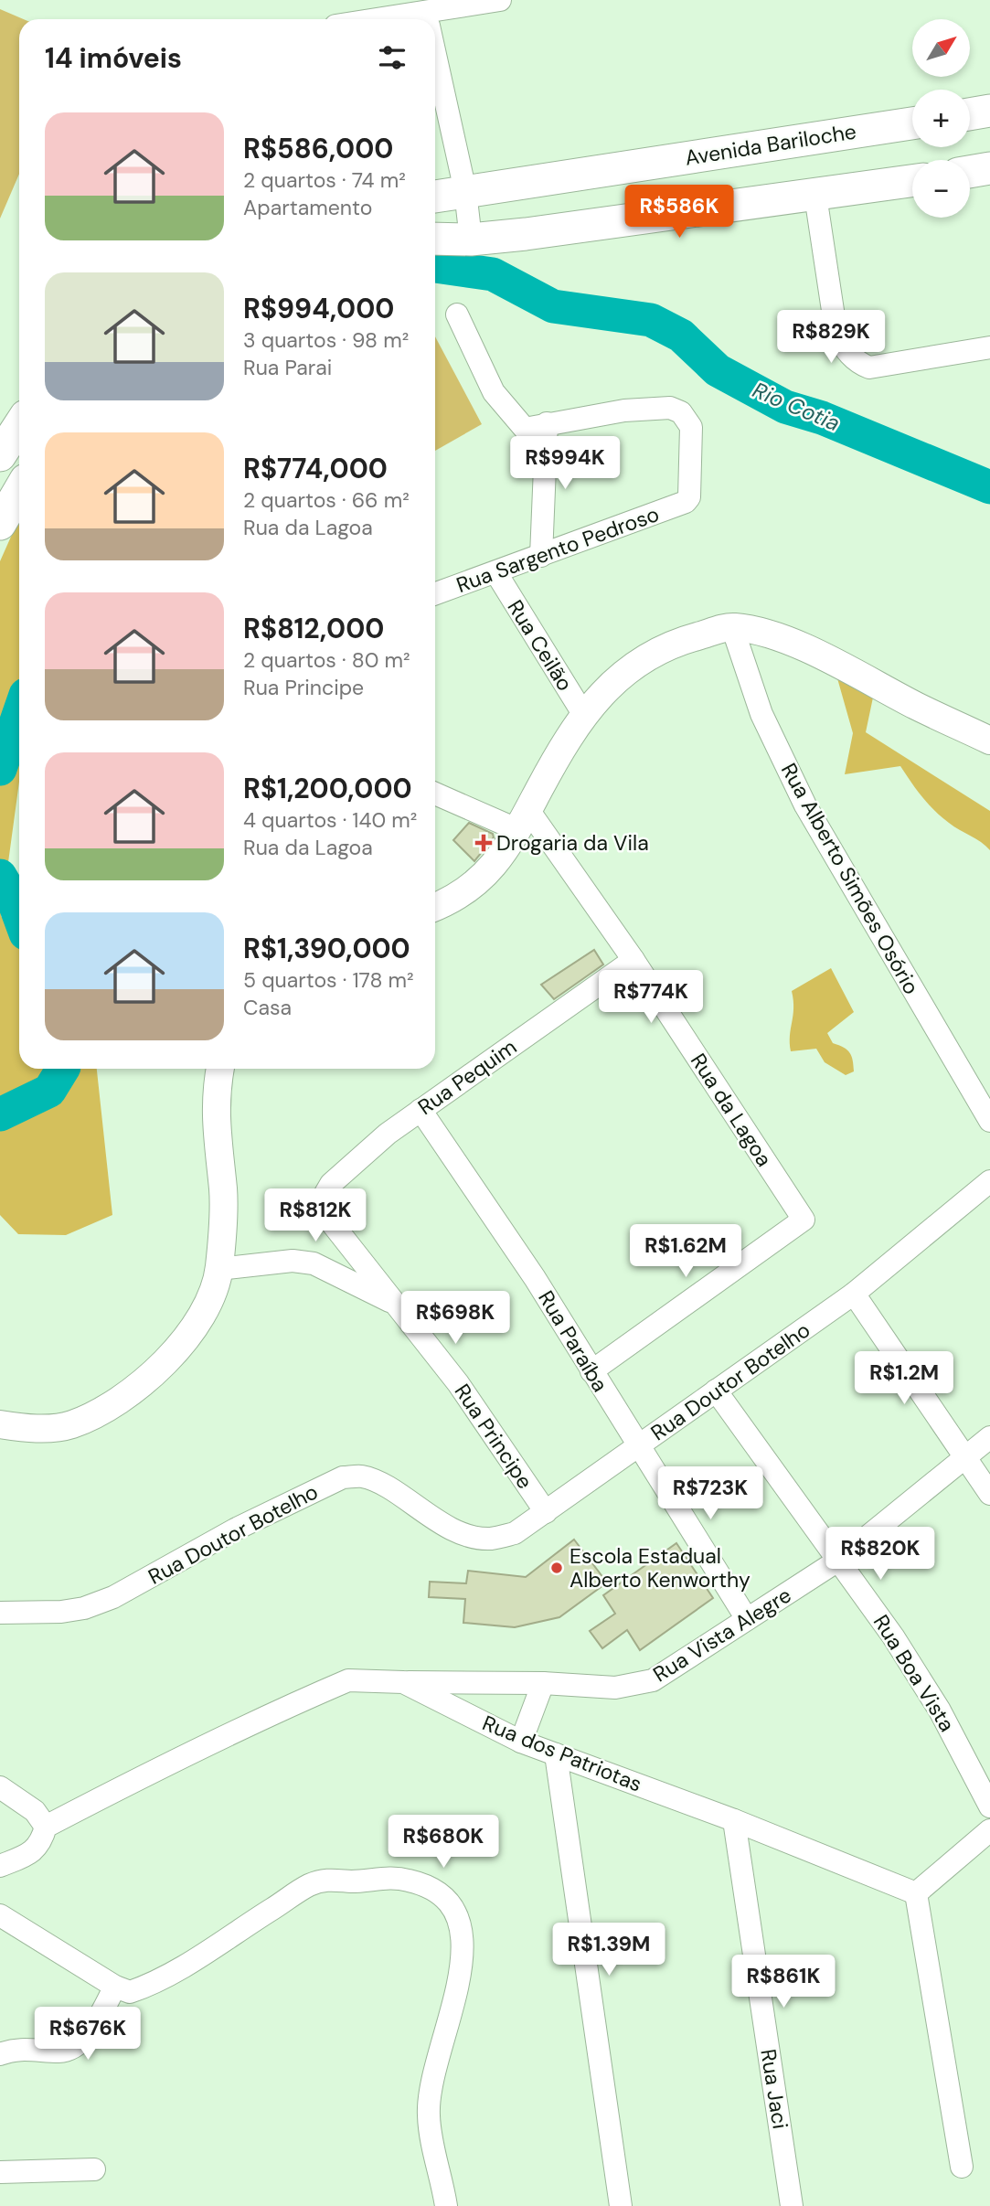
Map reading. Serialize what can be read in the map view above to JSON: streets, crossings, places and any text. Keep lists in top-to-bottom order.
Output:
{
  "streets": {
    "main road": ["Avenida Bariloche"],
    "street": [
      "Rua Sargento Pedroso",
      "Rua Ceilão",
      "Rua Alberto Simões Osório",
      "Rua Pequim",
      "Rua da Lagoa",
      "Rua Paraíba",
      "Rua Doutor Botelho",
      "Rua Principe",
      "Rua Vista Alegre",
      "Rua Boa Vista",
      "Rua dos Patriotas",
      "Rua Jaci"
    ]
  },
  "crossings": [
    ["Rua Sargento Pedroso", "Rua Ceilão"],
    ["Rua Pequim", "Rua da Lagoa"],
    ["Rua Pequim", "Rua Paraíba"],
    ["Rua Pequim", "Rua Principe"],
    ["Rua da Lagoa", "Rua Paraíba"],
    ["Rua Paraíba", "Rua Doutor Botelho"],
    ["Rua Paraíba", "Rua Vista Alegre"],
    ["Rua Doutor Botelho", "Rua Principe"],
    ["Rua Doutor Botelho", "Rua Boa Vista"],
    ["Rua Vista Alegre", "Rua Boa Vista"],
    ["Rua Vista Alegre", "Rua dos Patriotas"],
    ["Rua dos Patriotas", "Rua Jaci"]
  ],
  "water": ["Rio Cotia"],
  "places": {
    "health": ["Drogaria da Vila"],
    "other": ["Escola Estadual Alberto Kenworthy"]
  },
  "north": "top right",
  "page": {
    "map_buttons": ["+", "−"],
    "heading": "14 imóveis",
    "list": [
      {
        "name": "R$586,000",
        "note": "2 quartos · 74 m² · Apartamento"
      },
      {
        "name": "R$994,000",
        "note": "3 quartos · 98 m² · Rua Parai"
      },
      {
        "name": "R$774,000",
        "note": "2 quartos · 66 m² · Rua da Lagoa"
      },
      {
        "name": "R$812,000",
        "note": "2 quartos · 80 m² · Rua Principe"
      },
      {
        "name": "R$1,200,000",
        "note": "4 quartos · 140 m² · Rua da Lagoa"
      },
      {
        "name": "R$1,390,000",
        "note": "5 quartos · 178 m² · Casa"
      }
    ],
    "price": [
      "R$586K",
      "R$829K",
      "R$994K",
      "R$774K",
      "R$812K",
      "R$1.62M",
      "R$698K",
      "R$1.2M",
      "R$723K",
      "R$820K",
      "R$680K",
      "R$1.39M",
      "R$861K",
      "R$676K"
    ]
  }
}
